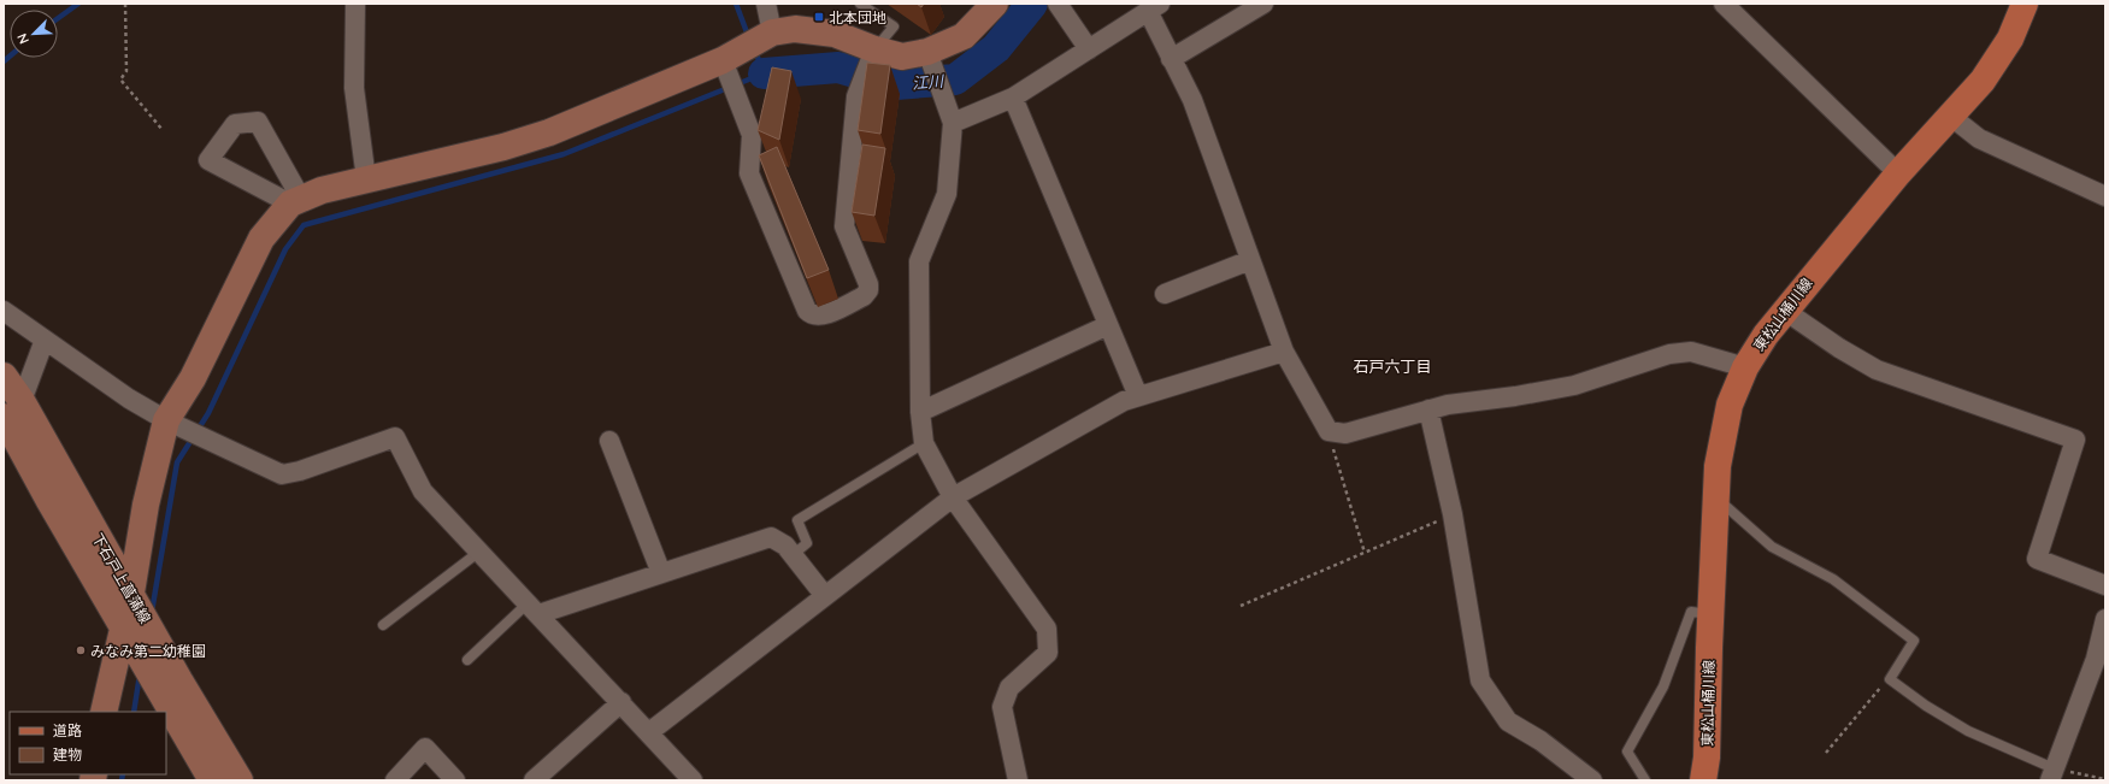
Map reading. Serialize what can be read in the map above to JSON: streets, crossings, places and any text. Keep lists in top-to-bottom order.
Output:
{
  "streets": {
    "main road": ["東松山桶川線"],
    "street": ["下石戸上菖蒲線"]
  },
  "districts": ["石戸六丁目"],
  "water": ["江川"],
  "places": {
    "transit": ["北本団地"],
    "other": ["みなみ第二幼稚園"]
  },
  "legend": ["道路", "建物"],
  "north": "bottom left"
}
